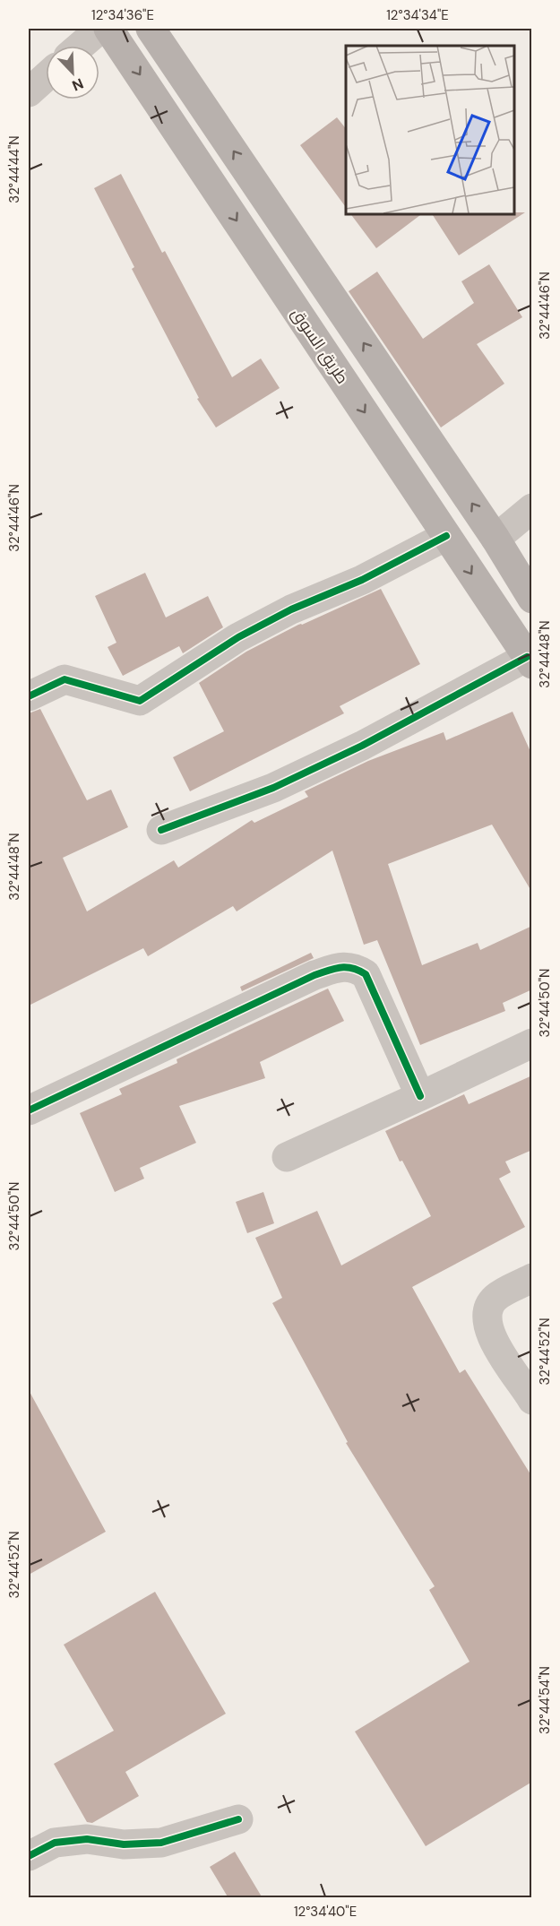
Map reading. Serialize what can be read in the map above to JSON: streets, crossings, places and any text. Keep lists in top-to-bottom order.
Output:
{
  "streets": {
    "main road": ["طريق السوق"]
  },
  "north": "bottom right",
  "coordinates": [
    "12°34'36\"E",
    "12°34'34\"E",
    "32°44'44\"N",
    "32°44'46\"N",
    "32°44'48\"N",
    "32°44'50\"N",
    "32°44'52\"N",
    "32°44'54\"N",
    "12°34'40\"E"
  ]
}
